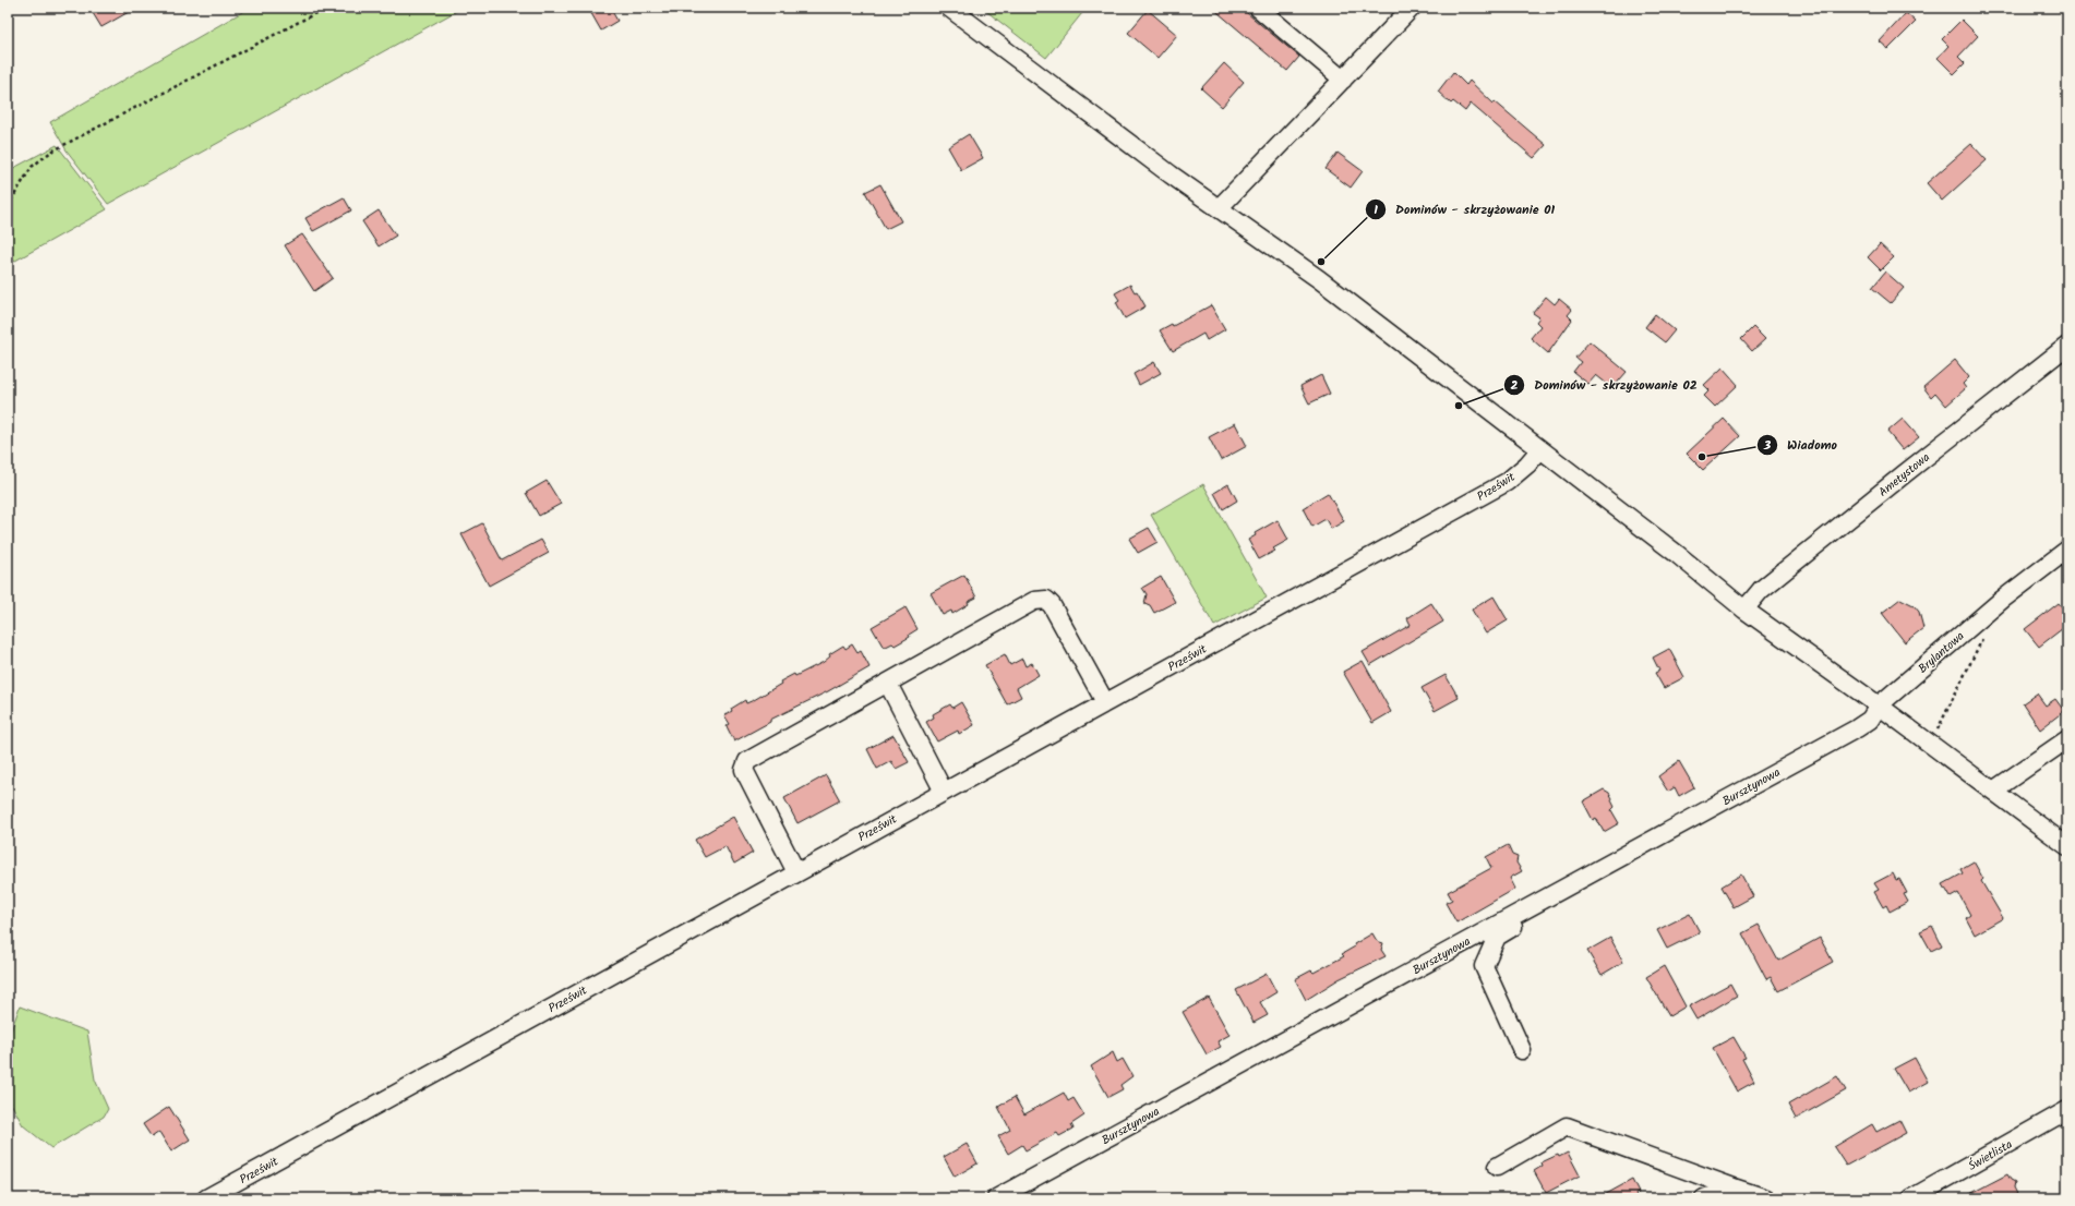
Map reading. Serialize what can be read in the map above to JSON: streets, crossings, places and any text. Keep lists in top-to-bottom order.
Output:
{
  "streets": {
    "street": [
      "Ametystowa",
      "Prześwit",
      "Brylantowa",
      "Bursztynowa",
      "Świetlista"
    ]
  },
  "crossings": [
    ["Brylantowa", "Bursztynowa"]
  ],
  "places": ["Dominów - skrzyżowanie 01", "Dominów - skrzyżowanie 02", "Wiadomo"]
}
